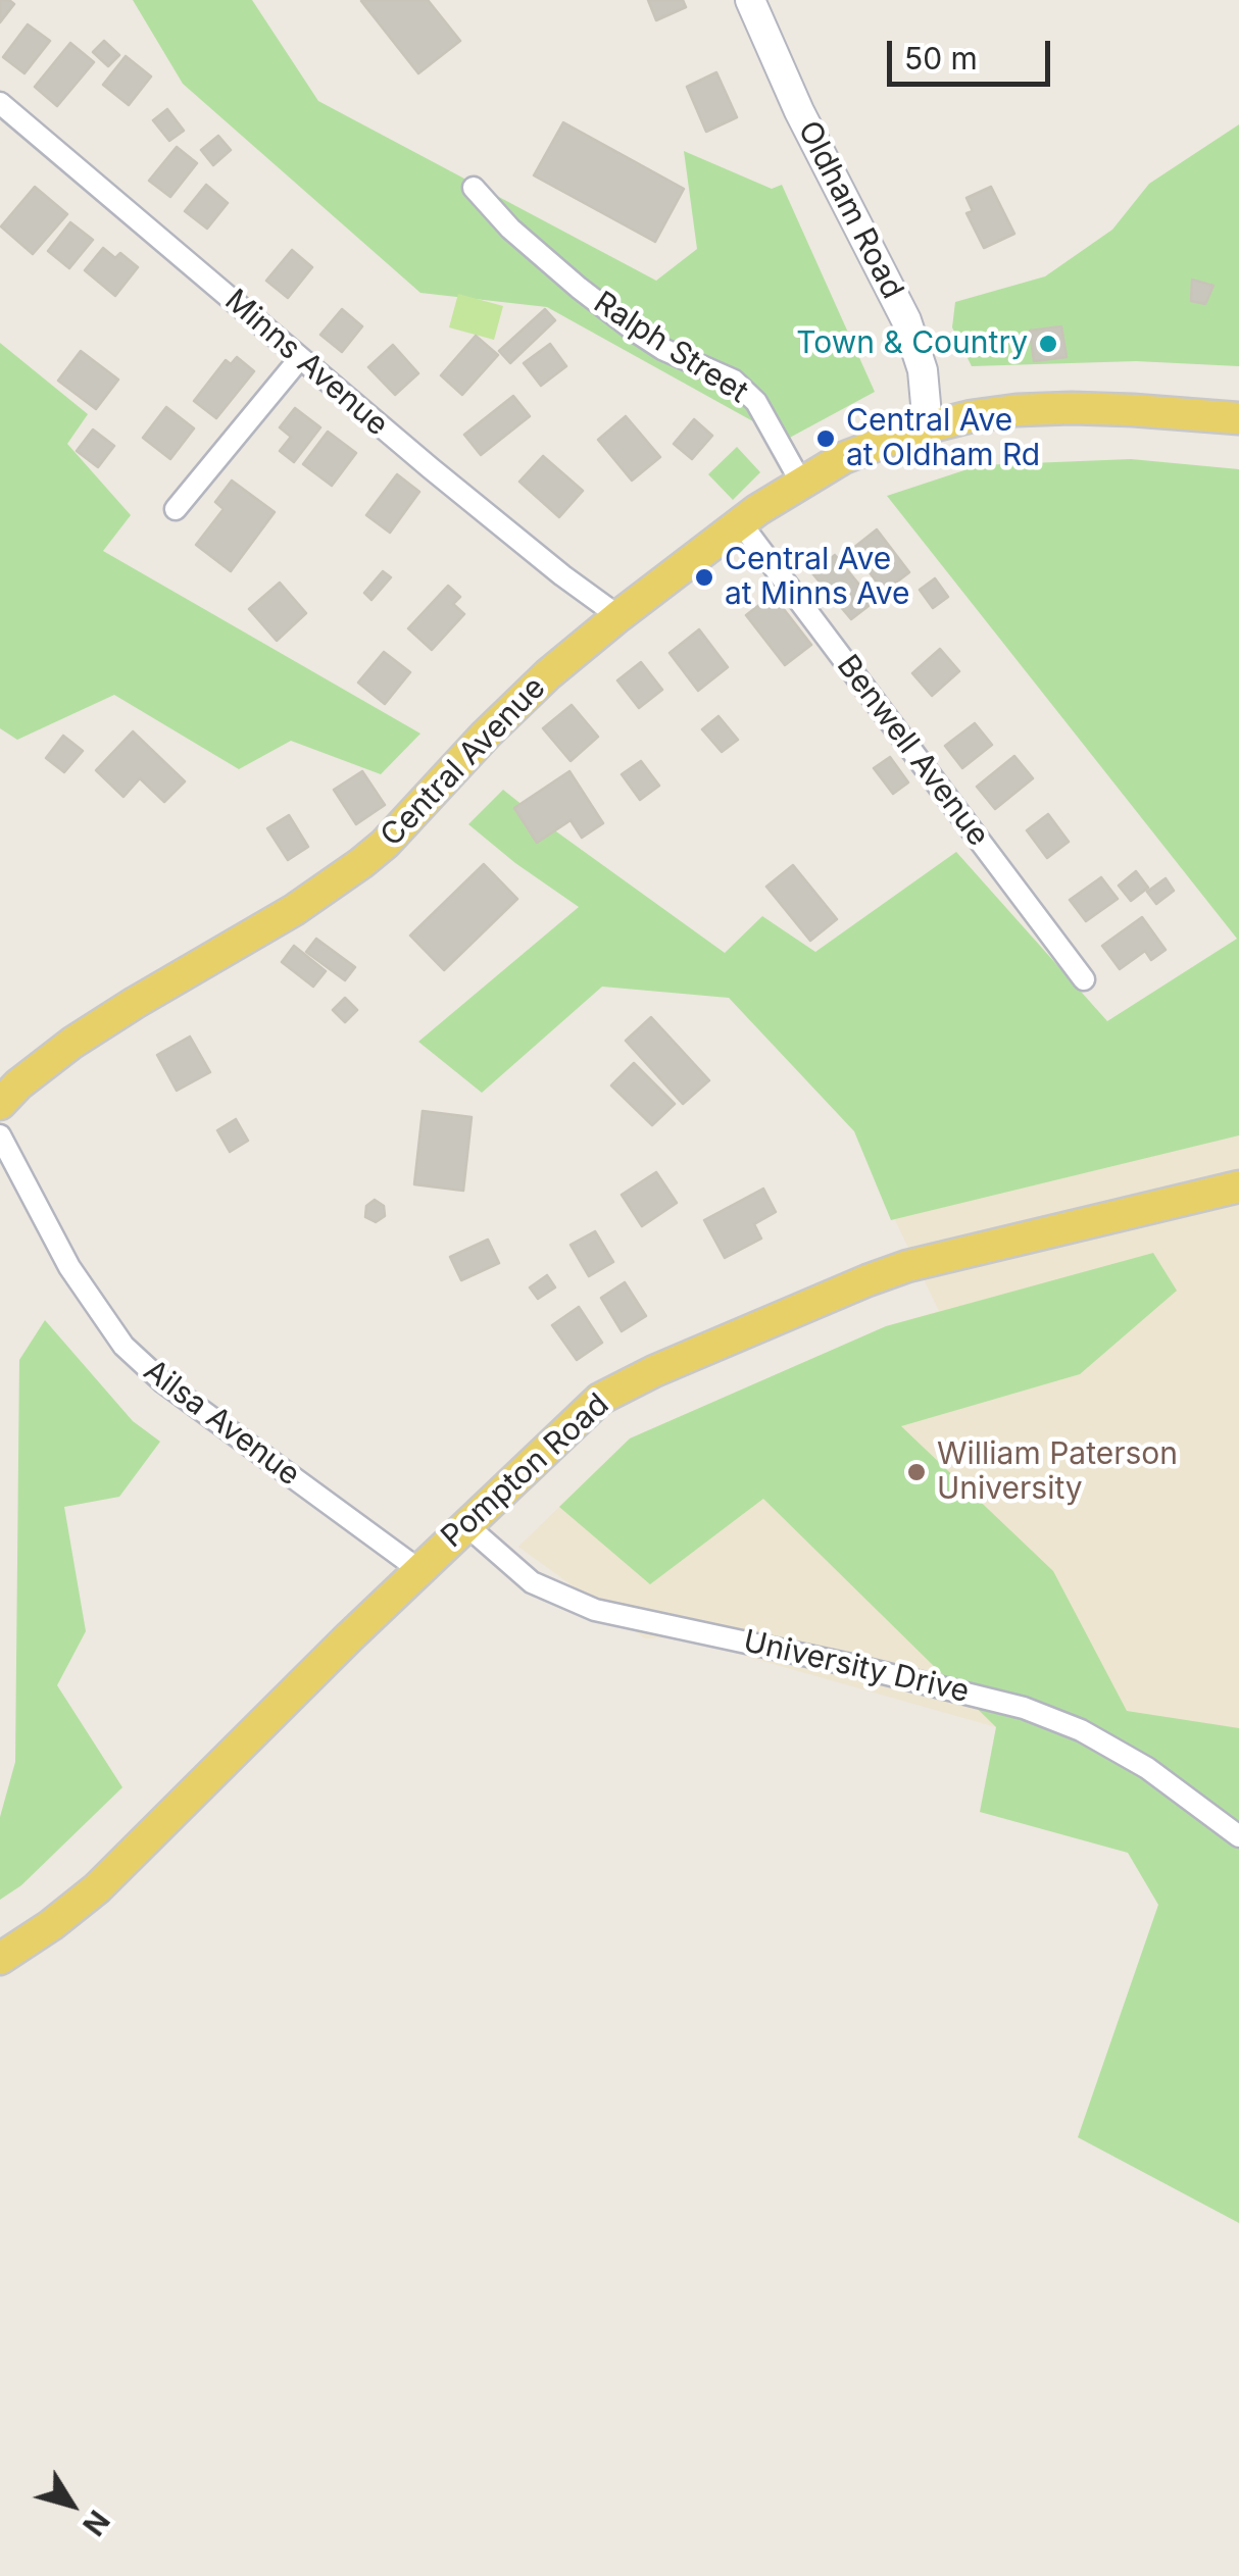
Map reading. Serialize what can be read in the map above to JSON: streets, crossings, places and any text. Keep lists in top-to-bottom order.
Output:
{
  "streets": {
    "main road": ["Central Avenue", "Pompton Road"],
    "street": [
      "Oldham Road",
      "Ralph Street",
      "Minns Avenue",
      "Benwell Avenue",
      "Ailsa Avenue",
      "University Drive"
    ]
  },
  "crossings": [
    ["Oldham Road", "Central Avenue"],
    ["Ralph Street", "Central Avenue"],
    ["Minns Avenue", "Central Avenue"],
    ["Benwell Avenue", "Central Avenue"],
    ["Ailsa Avenue", "Pompton Road"],
    ["Pompton Road", "University Drive"]
  ],
  "places": [
    "Town & Country",
    "Central Ave at Oldham Rd",
    "Central Ave at Minns Ave",
    "William Paterson University"
  ],
  "scale_bar": "50 m",
  "north": "bottom right"
}
